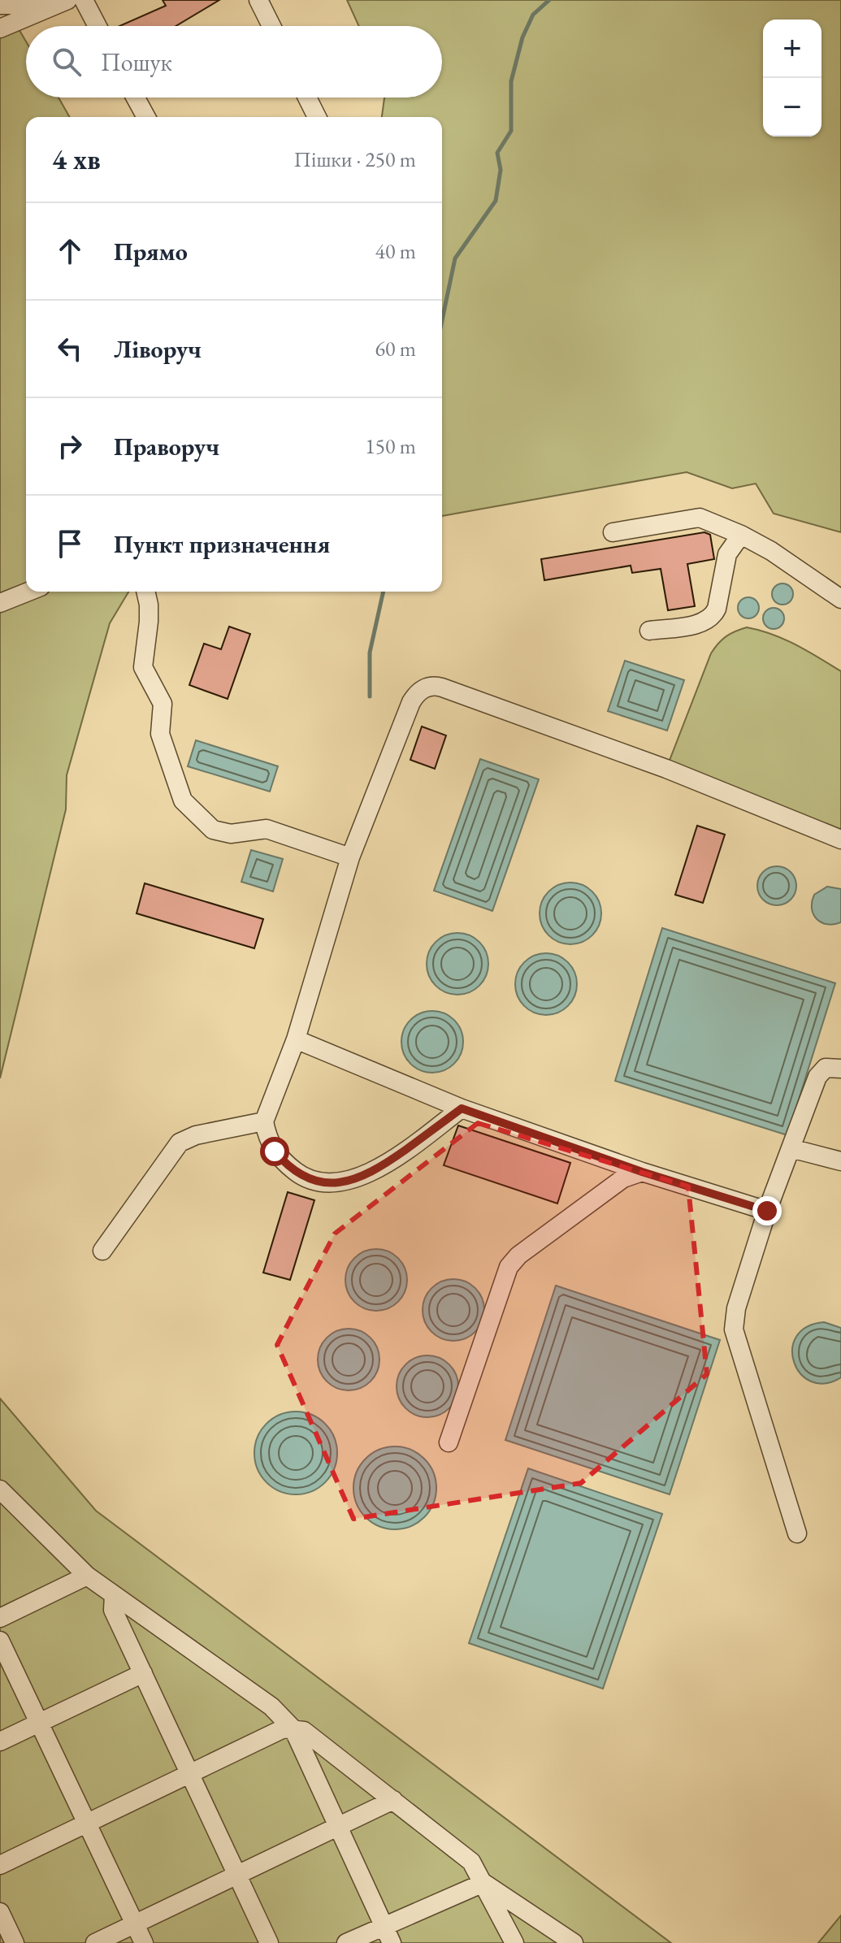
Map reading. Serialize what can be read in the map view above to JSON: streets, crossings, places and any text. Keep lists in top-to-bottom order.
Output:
{
  "page": {
    "map_buttons": ["+", "−"],
    "search": "Пошук",
    "heading": ["4 хв", "Пішки · 250 m"],
    "list": [
      ["Прямо", "40 m"],
      ["Ліворуч", "60 m"],
      ["Праворуч", "150 m"],
      "Пункт призначення"
    ]
  }
}
